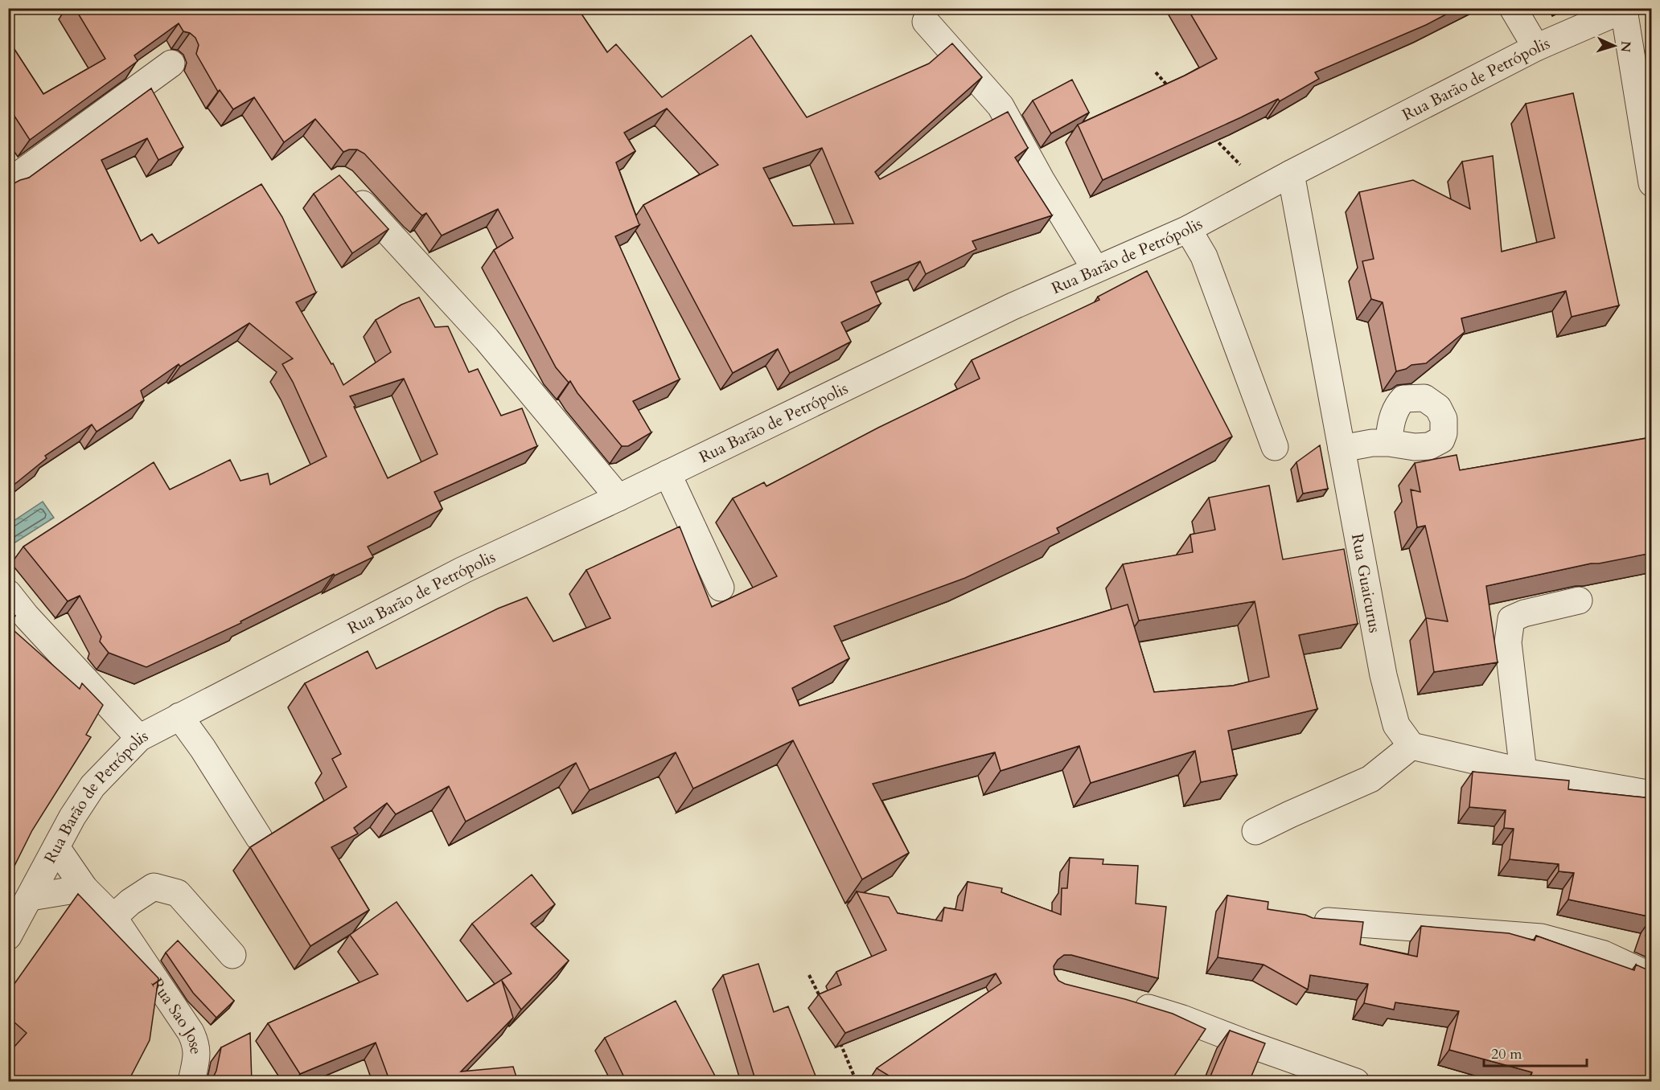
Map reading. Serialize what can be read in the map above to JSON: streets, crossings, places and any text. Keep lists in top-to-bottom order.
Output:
{
  "streets": {
    "street": ["Rua Barão de Petrópolis", "Rua Guaicurus", "Rua Sao Jose"]
  },
  "crossings": [
    ["Rua Barão de Petrópolis", "Rua Guaicurus"],
    ["Rua Barão de Petrópolis", "Rua Sao Jose"]
  ],
  "scale_bar": "20 m",
  "north": "right"
}
